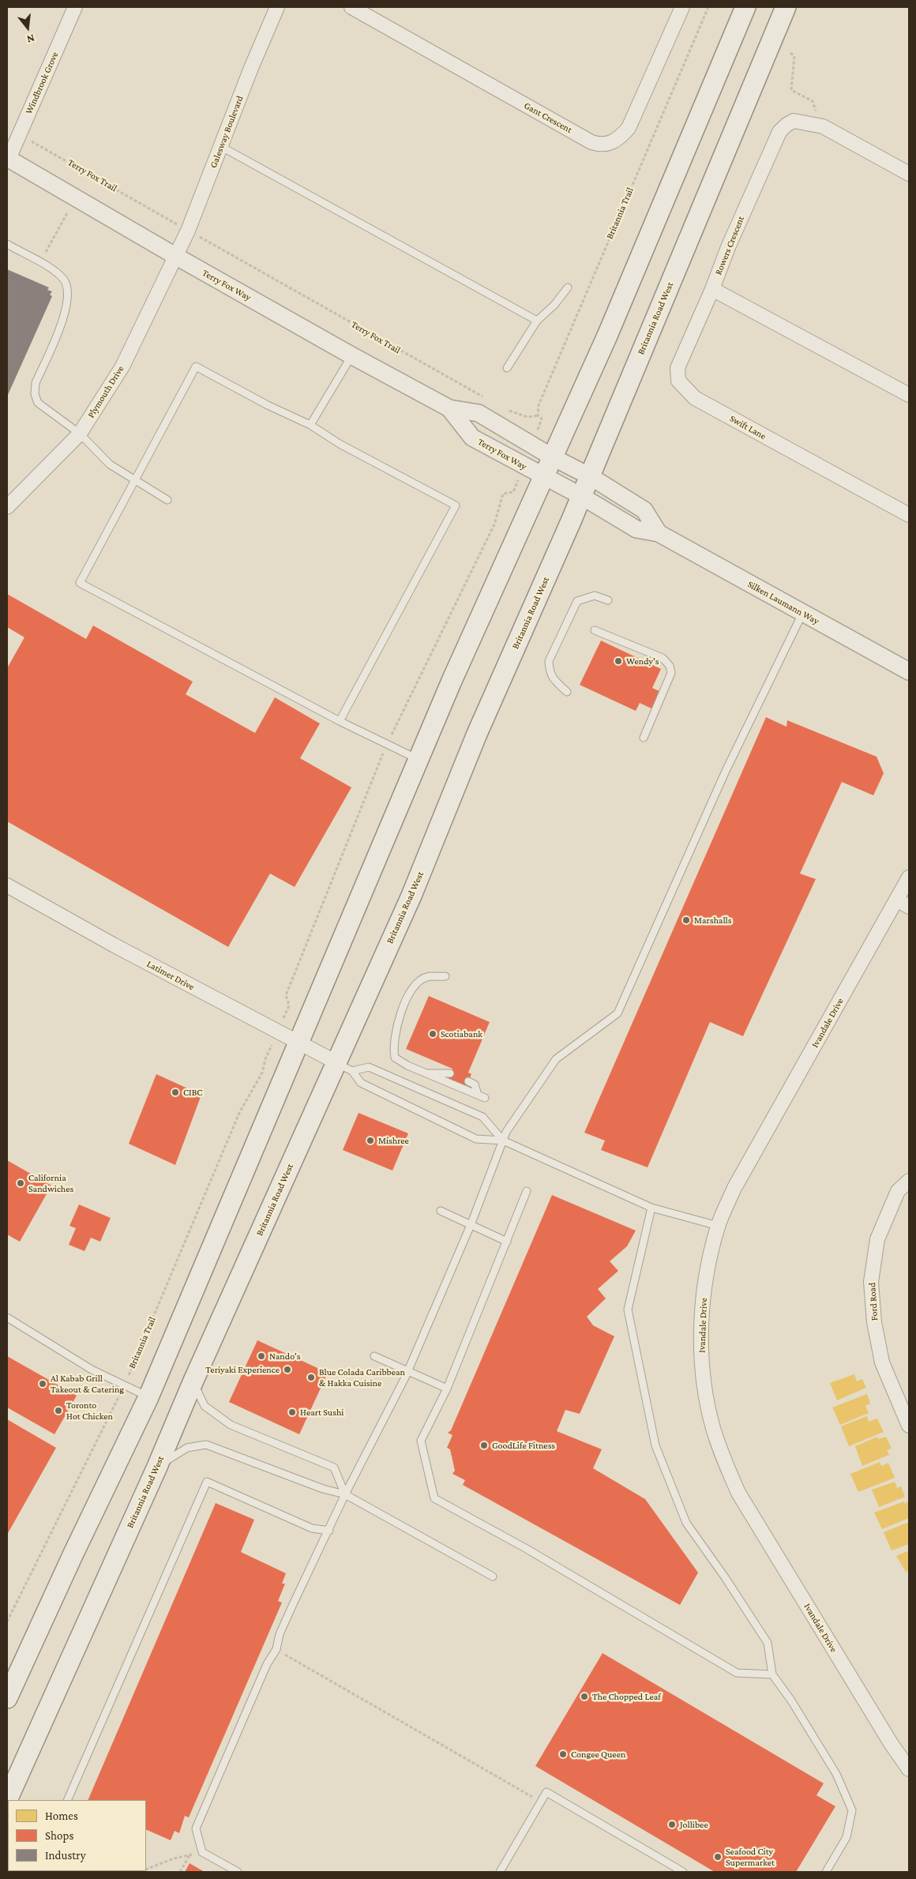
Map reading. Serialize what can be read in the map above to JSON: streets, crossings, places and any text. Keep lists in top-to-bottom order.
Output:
{
  "streets": {
    "main road": ["Britannia Road West"],
    "street": [
      "Windbrook Grove",
      "Gant Crescent",
      "Galesway Boulevard",
      "Rowers Crescent",
      "Terry Fox Way",
      "Plymouth Drive",
      "Swift Lane",
      "Silken Laumann Way",
      "Latimer Drive",
      "Ivandale Drive",
      "Ford Road"
    ],
    "path": ["Terry Fox Trail", "Britannia Trail"]
  },
  "crossings": [
    ["Windbrook Grove", "Terry Fox Way"],
    ["Galesway Boulevard", "Terry Fox Way"],
    ["Galesway Boulevard", "Plymouth Drive"],
    ["Rowers Crescent", "Swift Lane"],
    ["Terry Fox Way", "Britannia Road West"],
    ["Terry Fox Way", "Plymouth Drive"],
    ["Terry Fox Way", "Silken Laumann Way"],
    ["Britannia Road West", "Silken Laumann Way"],
    ["Britannia Road West", "Latimer Drive"]
  ],
  "places": [
    "Wendy's",
    "Marshalls",
    "Scotiabank",
    "CIBC",
    "Mishree",
    "California Sandwiches",
    "Nando's",
    "Teriyaki Experience",
    "Blue Colada Caribbean & Hakka Cuisine",
    "Al Kabab Grill Takeout & Catering",
    "Toronto Hot Chicken",
    "Heart Sushi",
    "GoodLife Fitness",
    "The Chopped Leaf",
    "Congee Queen",
    "Jollibee",
    "Seafood City Supermarket"
  ],
  "legend": ["Homes", "Shops", "Industry"],
  "north": "bottom"
}
